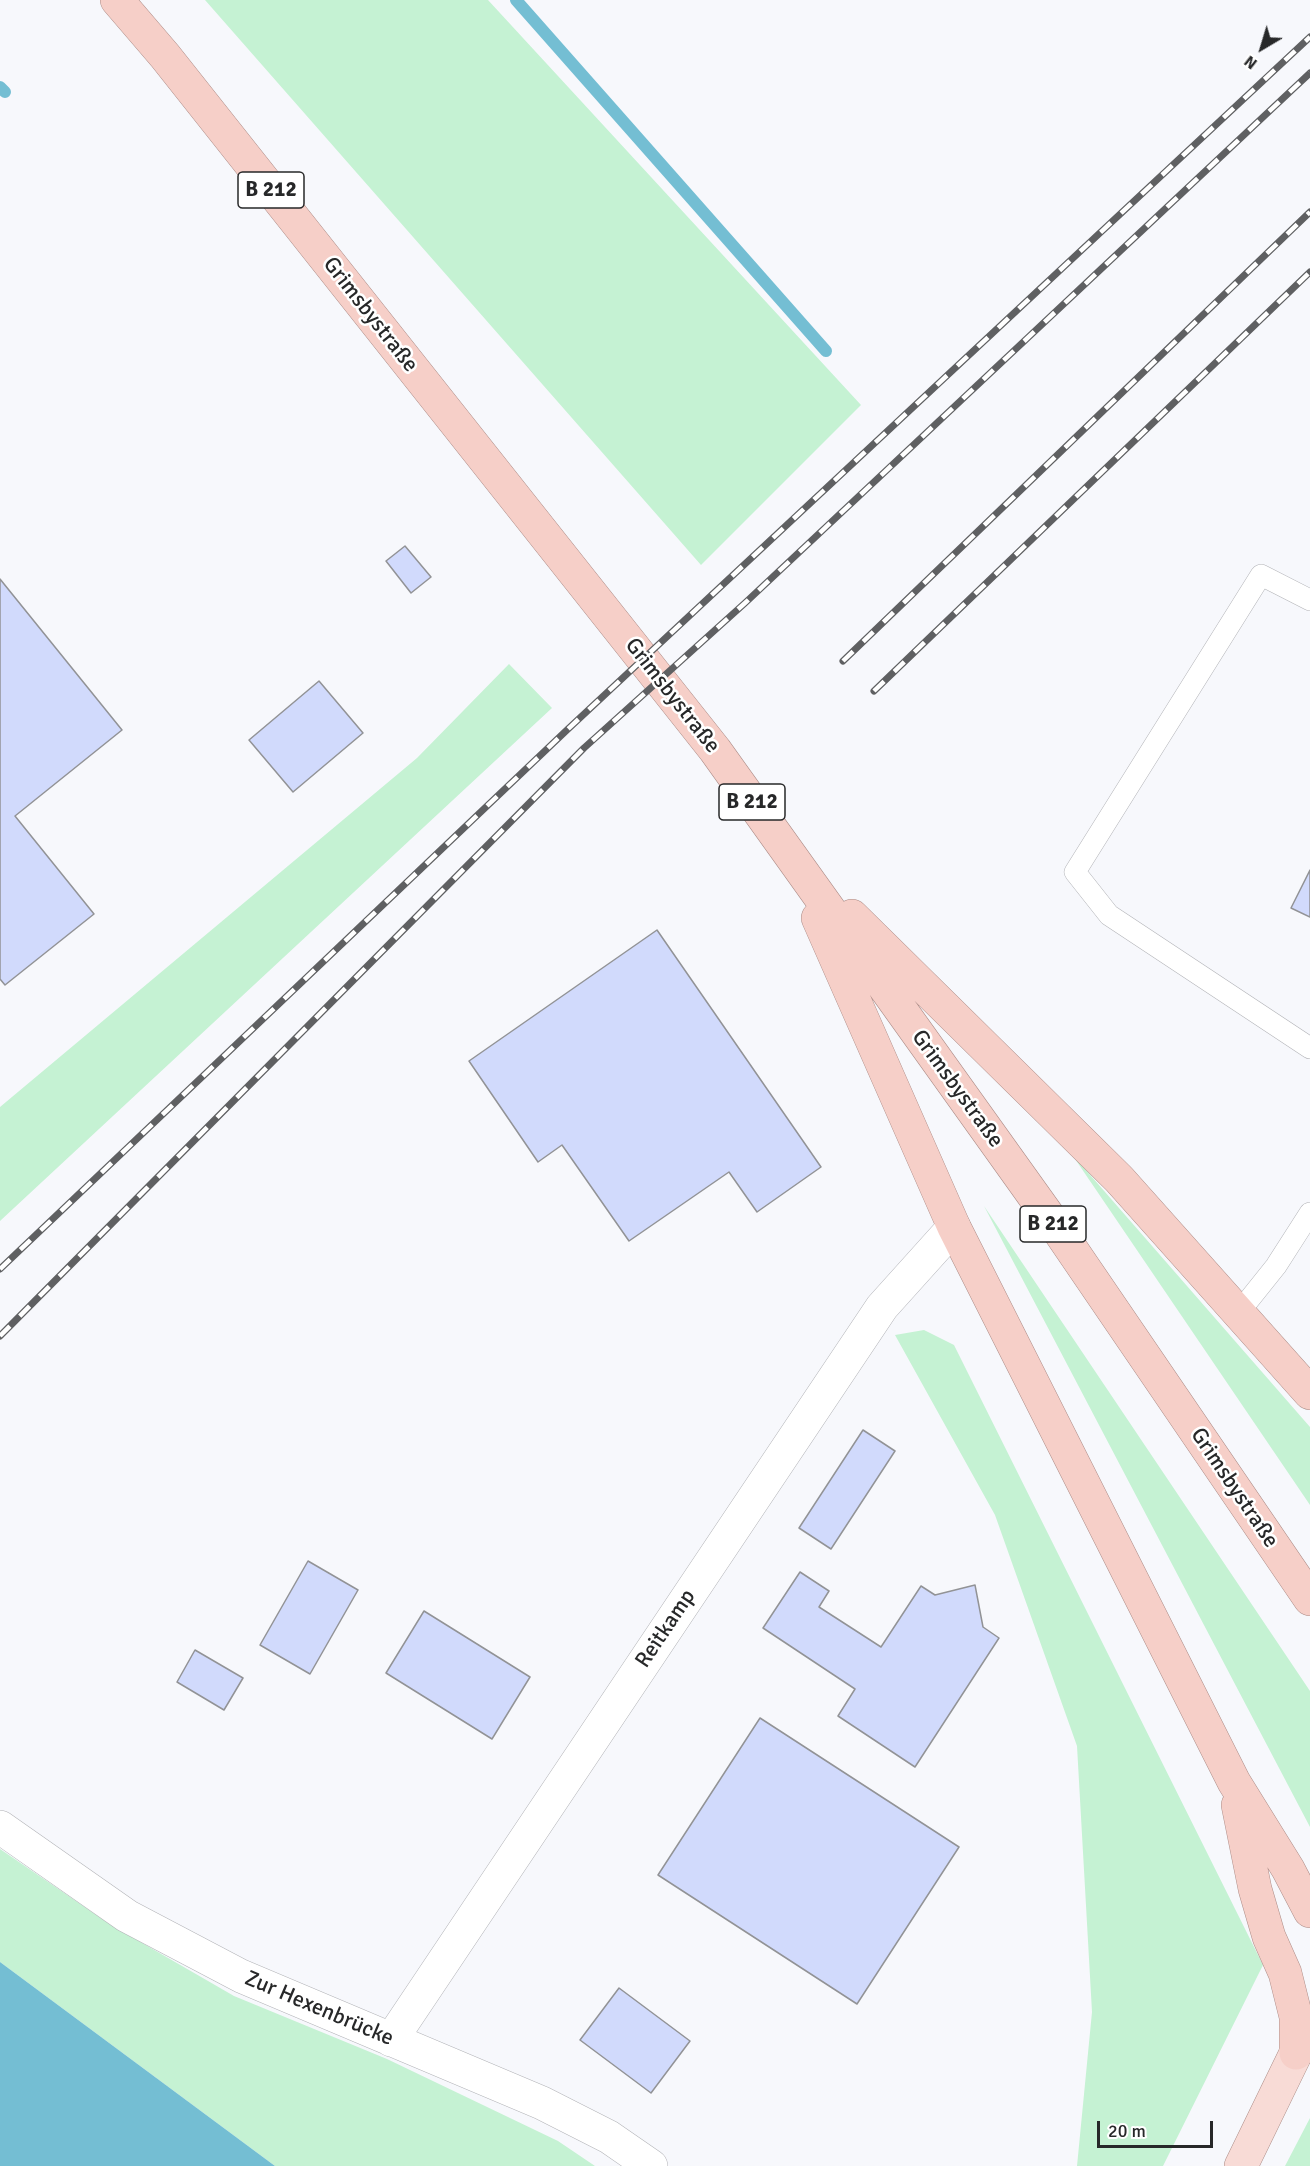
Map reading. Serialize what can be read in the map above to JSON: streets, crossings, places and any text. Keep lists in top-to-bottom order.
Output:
{
  "streets": {
    "highway": ["B 212", "Grimsbystraße"],
    "street": ["Reitkamp", "Zur Hexenbrücke"]
  },
  "crossings": [
    ["Reitkamp", "Zur Hexenbrücke"]
  ],
  "scale_bar": "20 m",
  "north": "bottom left"
}
